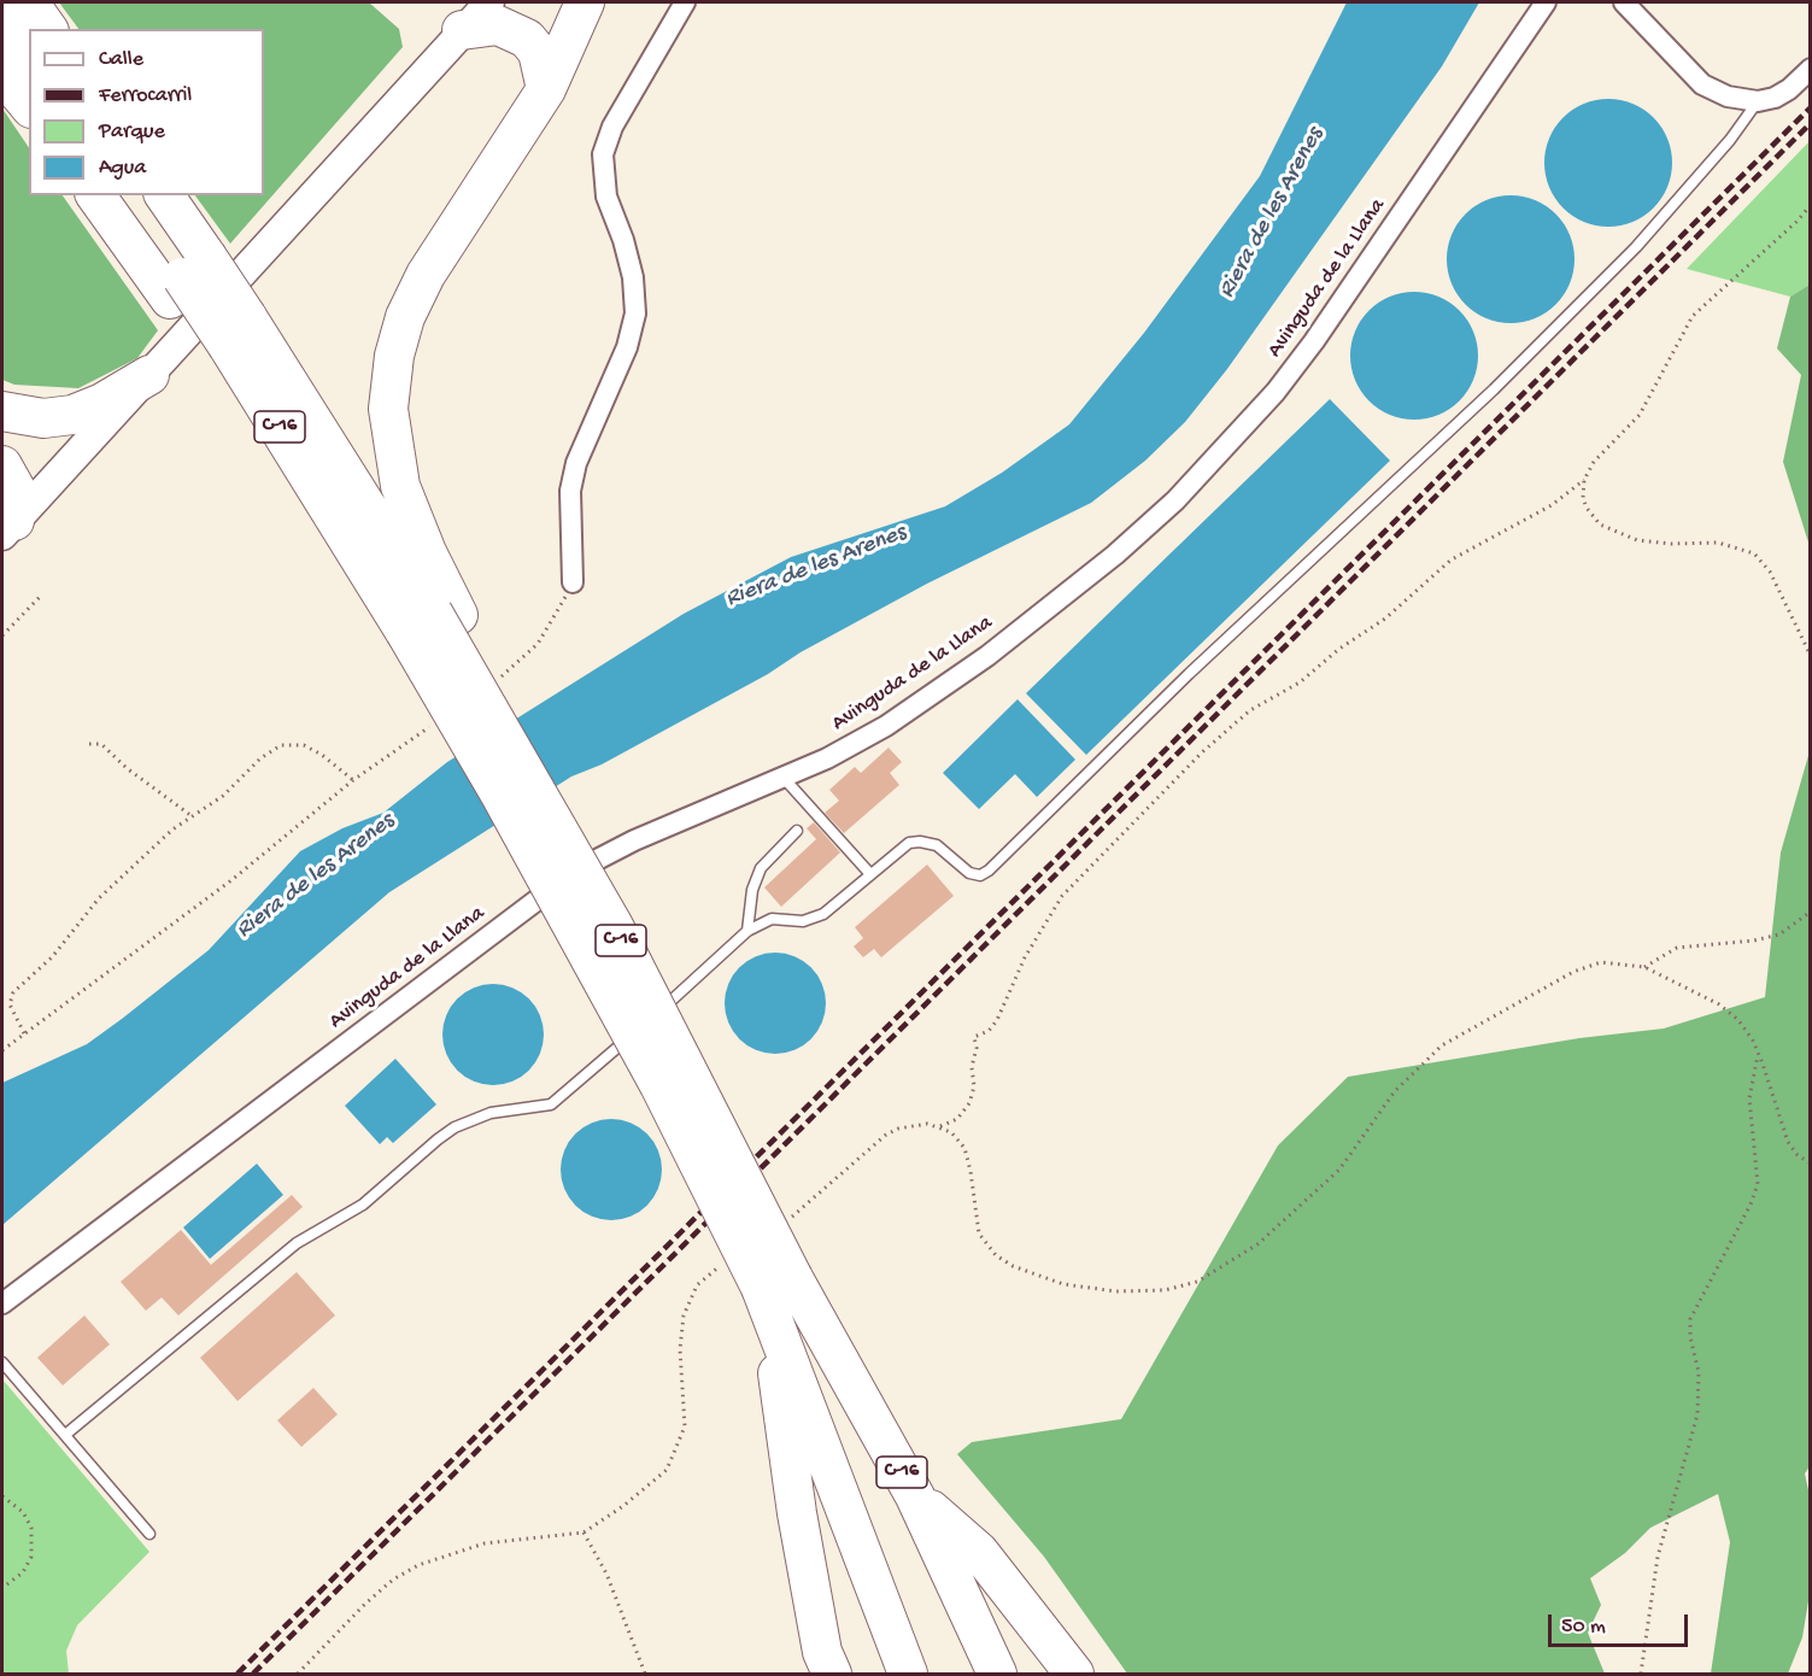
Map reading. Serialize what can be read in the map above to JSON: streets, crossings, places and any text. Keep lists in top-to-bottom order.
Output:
{
  "streets": {
    "highway": ["C-16"],
    "street": ["Avinguda de la Llana"]
  },
  "water": ["Riera de les Arenes"],
  "legend": [
    "Calle",
    "Ferrocarril",
    "Parque",
    "Agua"
  ],
  "scale_bar": "50 m"
}
